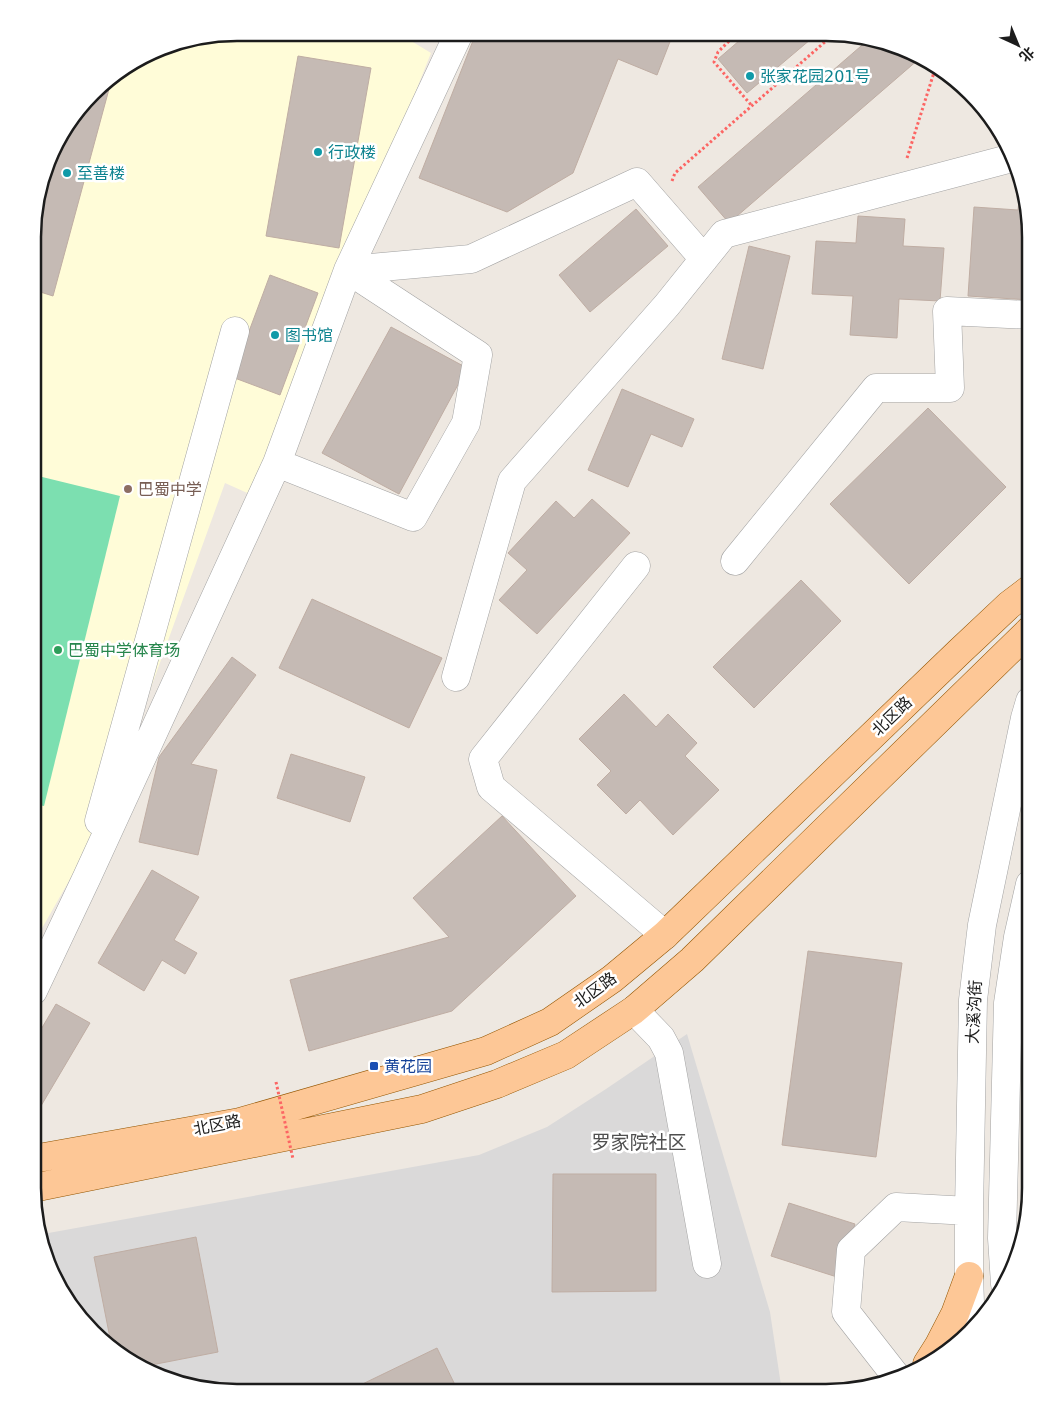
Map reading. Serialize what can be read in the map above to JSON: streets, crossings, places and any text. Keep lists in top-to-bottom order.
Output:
{
  "streets": {
    "main road": ["北区路"],
    "street": ["大溪沟街"]
  },
  "districts": ["罗家院社区"],
  "places": {
    "other": [
      "张家花园201号",
      "行政楼",
      "至善楼",
      "图书馆",
      "巴蜀中学",
      "巴蜀中学体育场"
    ],
    "transit": ["黄花园"]
  },
  "north": "bottom right"
}
